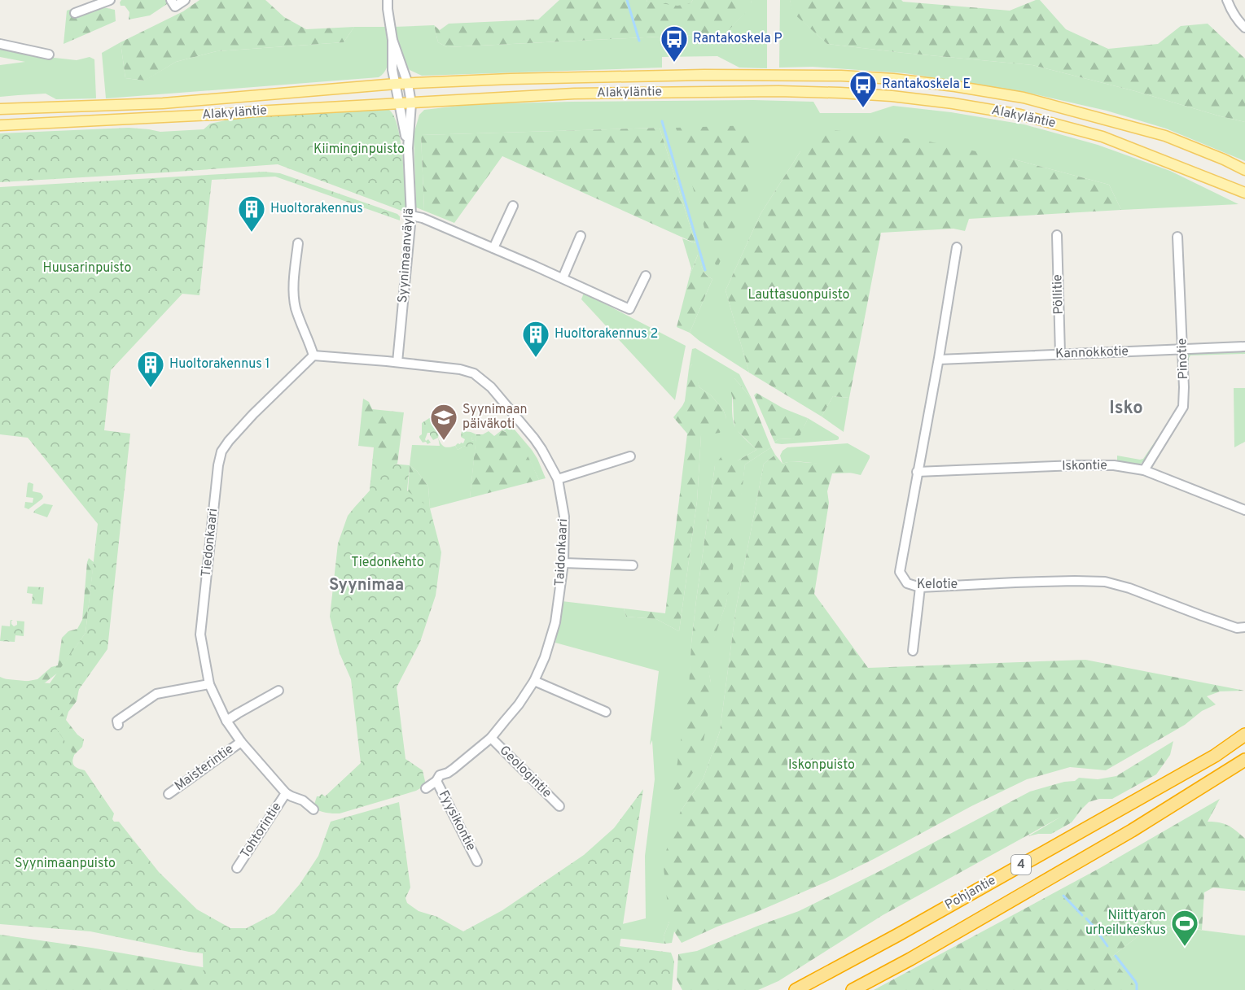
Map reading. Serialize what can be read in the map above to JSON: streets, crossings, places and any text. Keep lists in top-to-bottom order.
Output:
{
  "streets": {
    "highway": ["4", "Pohjantie"],
    "main road": ["Alakyläntie"],
    "street": [
      "Syynimaanväylä",
      "Pöllitie",
      "Kannokkotie",
      "Pinotie",
      "Iskontie",
      "Tiedonkaari",
      "Taidonkaari",
      "Kelotie",
      "Maisterintie",
      "Geologintie",
      "Fyysikontie",
      "Tohtorintie"
    ]
  },
  "crossings": [
    ["Alakyläntie", "Syynimaanväylä"],
    ["Syynimaanväylä", "Taidonkaari"],
    ["Pöllitie", "Kannokkotie"],
    ["Kannokkotie", "Pinotie"],
    ["Kannokkotie", "Kelotie"],
    ["Pinotie", "Iskontie"],
    ["Iskontie", "Kelotie"],
    ["Tiedonkaari", "Maisterintie"],
    ["Tiedonkaari", "Tohtorintie"],
    ["Taidonkaari", "Geologintie"],
    ["Taidonkaari", "Fyysikontie"]
  ],
  "districts": ["Isko", "Syynimaa"],
  "parks": [
    "Kiiminginpuisto",
    "Huusarinpuisto",
    "Lauttasuonpuisto",
    "Tiedonkehto",
    "Iskonpuisto",
    "Syynimaanpuisto"
  ],
  "places": {
    "bus stop": ["Rantakoskela P", "Rantakoskela E"],
    "building": ["Huoltorakennus", "Huoltorakennus 2", "Huoltorakennus 1"],
    "school or university": ["Syynimaan päiväkoti"],
    "sports": ["Niittyaron urheilukeskus"]
  }
}
